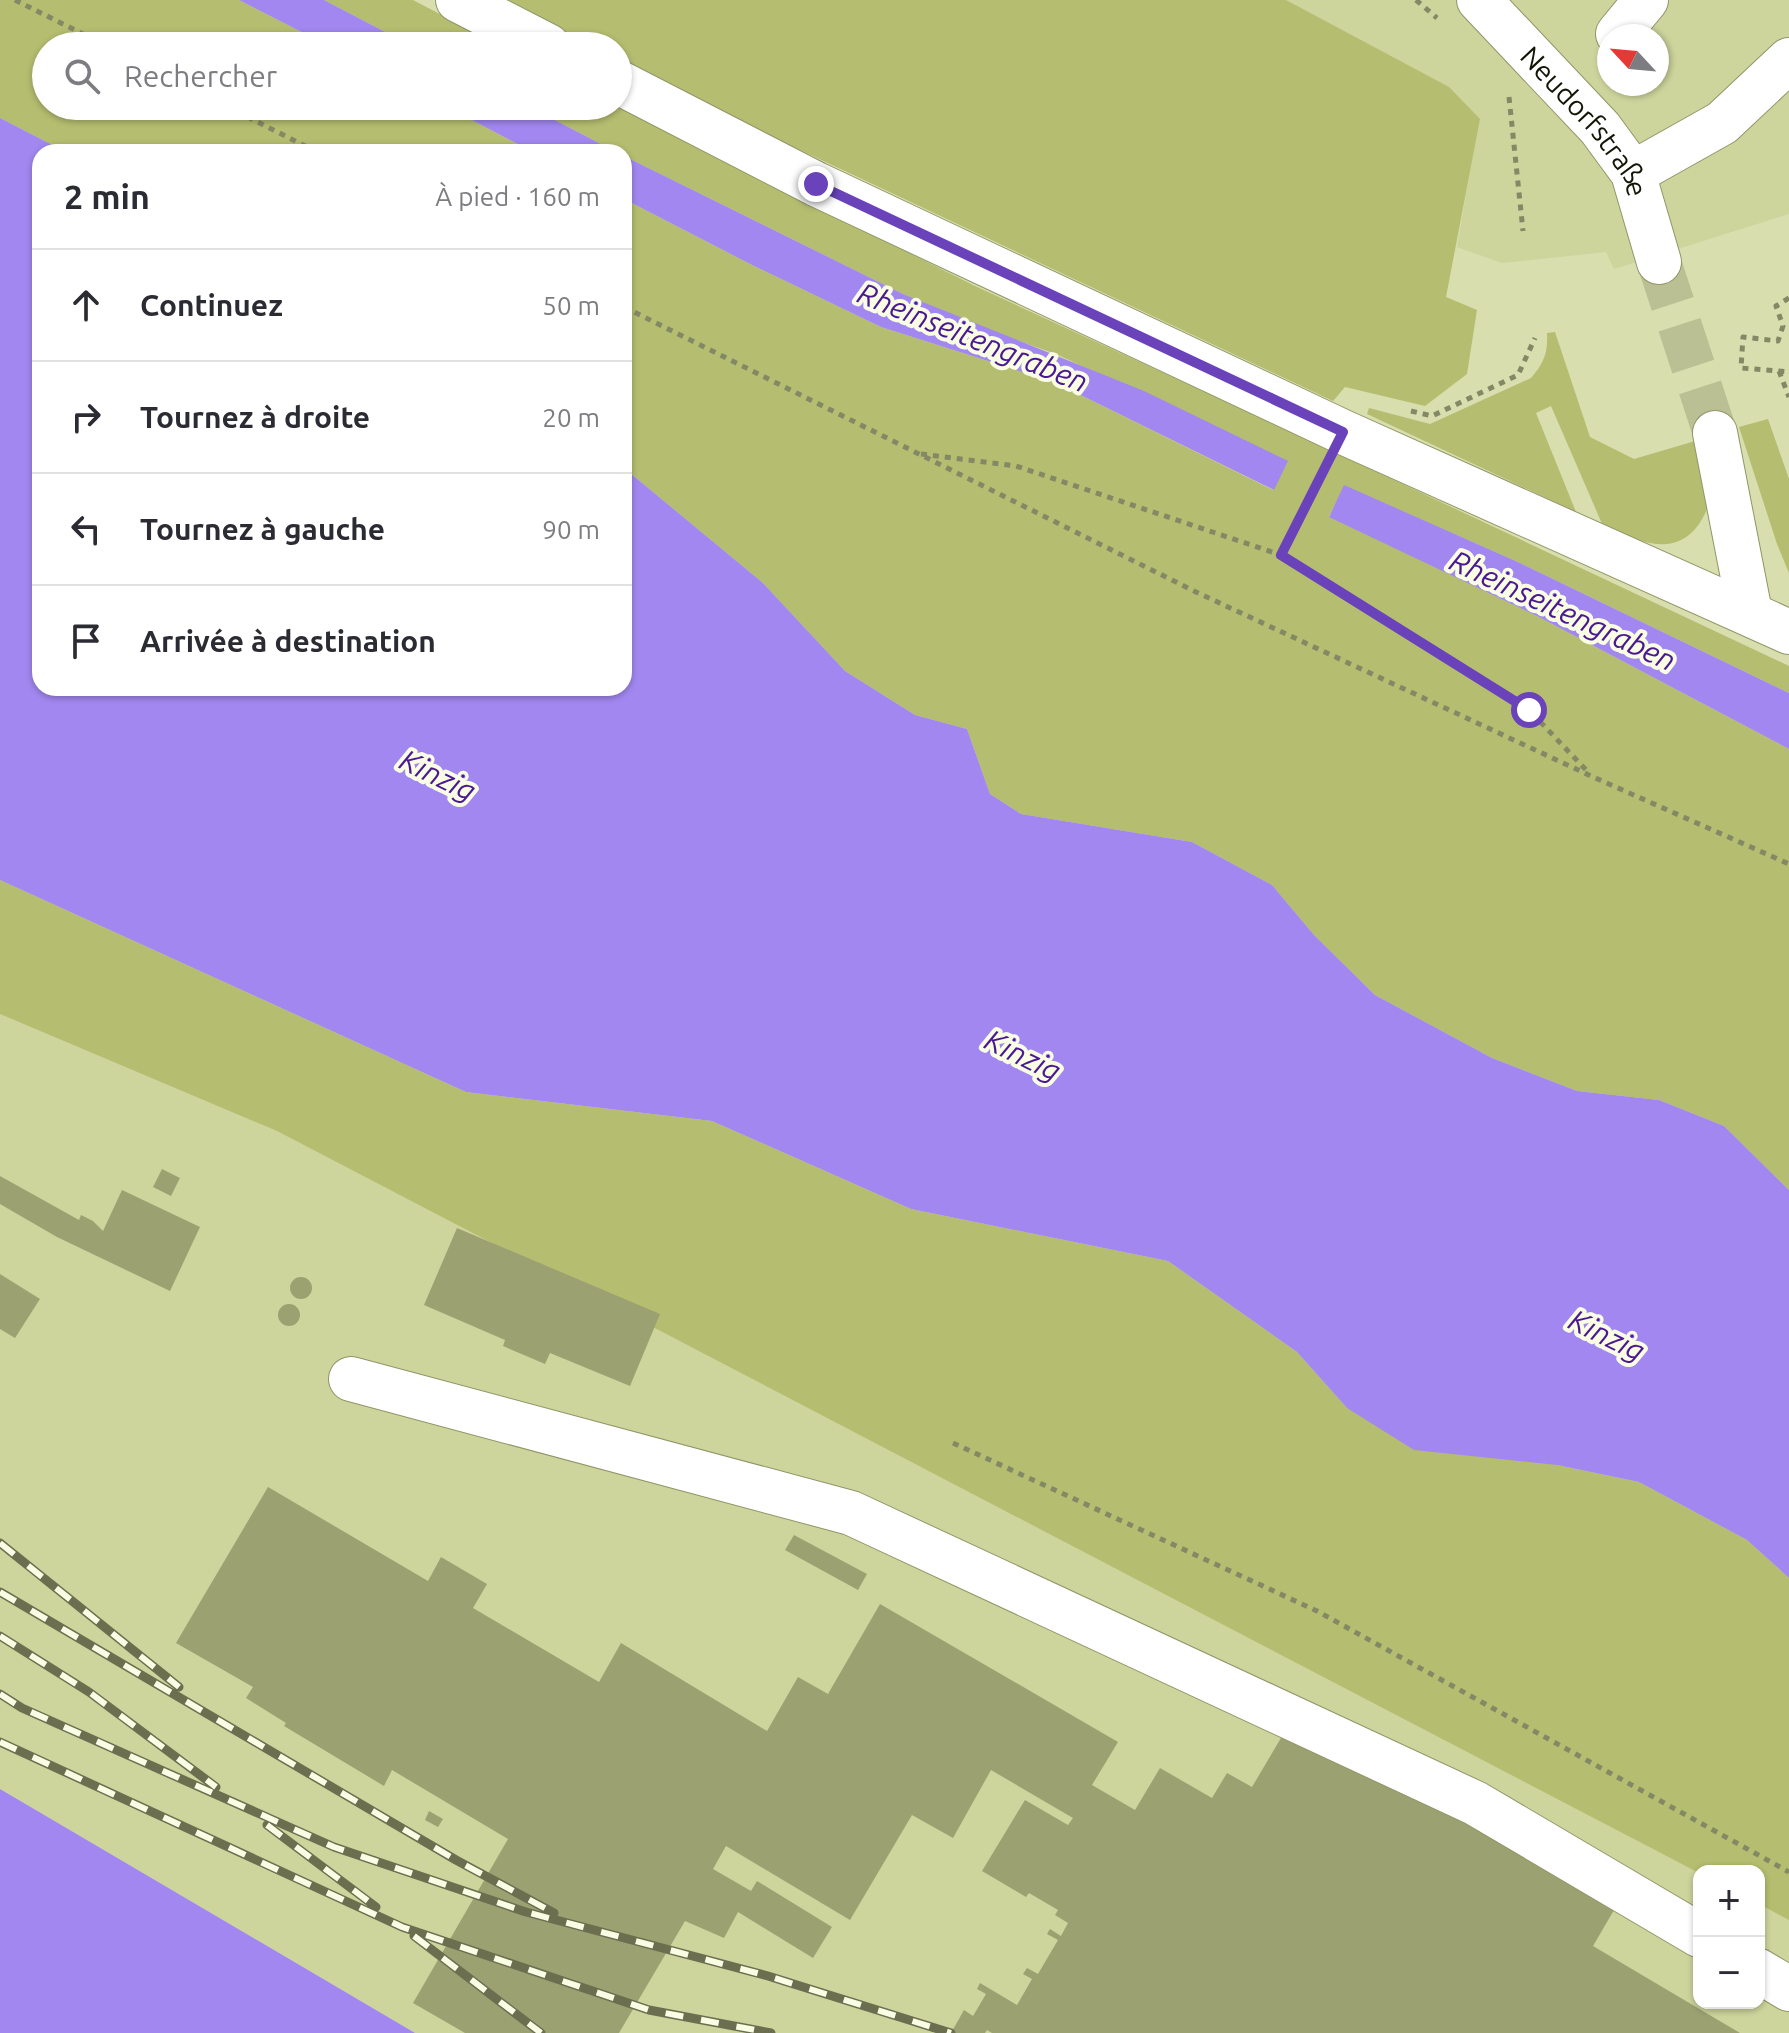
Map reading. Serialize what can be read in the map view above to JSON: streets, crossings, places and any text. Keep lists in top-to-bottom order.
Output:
{
  "streets": {
    "street": ["Neudorfstraße"]
  },
  "water": ["Rheinseitengraben", "Kinzig"],
  "north": "top left",
  "page": {
    "search": "Rechercher",
    "heading": ["2 min", "À pied · 160 m"],
    "list": [
      ["Continuez", "50 m"],
      ["Tournez à droite", "20 m"],
      ["Tournez à gauche", "90 m"],
      "Arrivée à destination"
    ],
    "map_buttons": ["+", "−"]
  }
}
